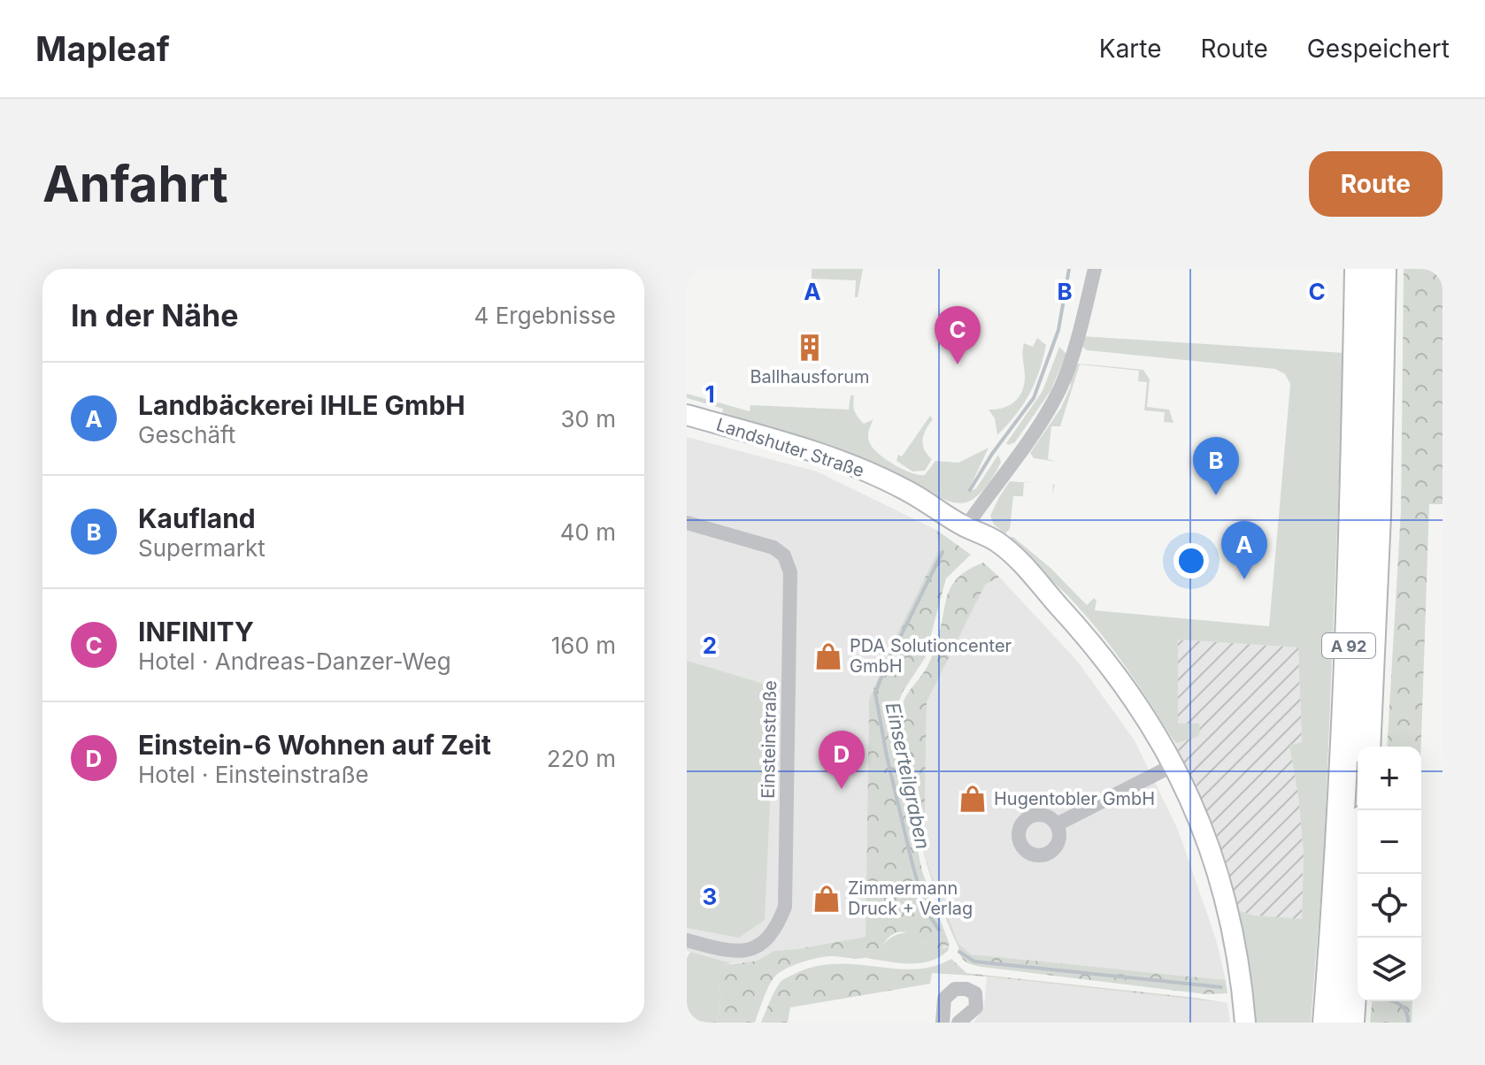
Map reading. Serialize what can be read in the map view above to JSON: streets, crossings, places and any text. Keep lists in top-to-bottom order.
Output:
{
  "streets": {
    "highway": ["A 92"],
    "main road": ["Landshuter Straße"],
    "street": ["Einsteinstraße"]
  },
  "water": ["Einserteilgraben"],
  "places": {
    "building": ["Ballhausforum"],
    "shop": ["PDA Solutioncenter GmbH", "Hugentobler GmbH", "Zimmermann Druck + Verlag"]
  },
  "page": {
    "header": "Mapleaf",
    "nav": ["Karte", "Route", "Gespeichert"],
    "buttons": "Route",
    "title": "Anfahrt",
    "heading": ["In der Nähe", "4 Ergebnisse"],
    "pins": [
      "C",
      "B",
      "A",
      "D"
    ],
    "list": [
      {
        "mark": "A",
        "name": "Landbäckerei IHLE GmbH",
        "note": "Geschäft",
        "value": "30 m"
      },
      {
        "mark": "B",
        "name": "Kaufland",
        "note": "Supermarkt",
        "value": "40 m"
      },
      {
        "mark": "C",
        "name": "INFINITY",
        "note": "Hotel · Andreas-Danzer-Weg",
        "value": "160 m"
      },
      {
        "mark": "D",
        "name": "Einstein-6 Wohnen auf Zeit",
        "note": "Hotel · Einsteinstraße",
        "value": "220 m"
      }
    ],
    "map_buttons": ["+", "−"]
  },
  "grid": {
    "columns": ["A", "B", "C"],
    "rows": ["1", "2", "3"]
  }
}
